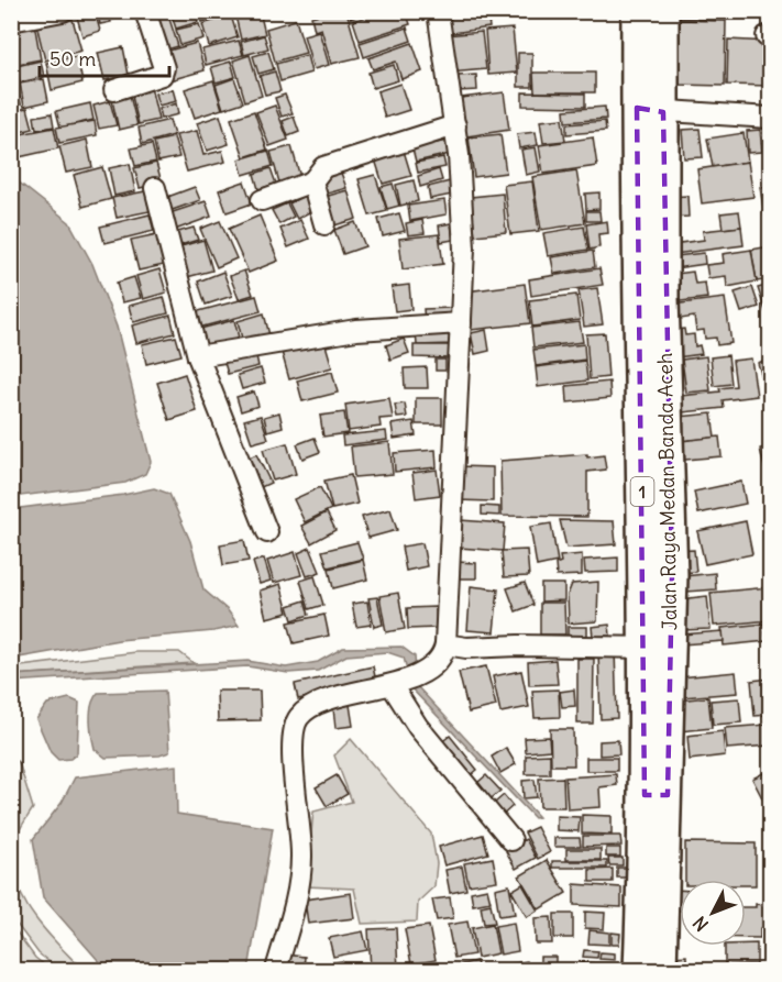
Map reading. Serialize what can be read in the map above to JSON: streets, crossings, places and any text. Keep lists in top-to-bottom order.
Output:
{
  "streets": {
    "highway": ["1", "Jalan Raya Medan Banda Aceh"]
  },
  "scale_bar": "50 m",
  "north": "bottom left"
}
